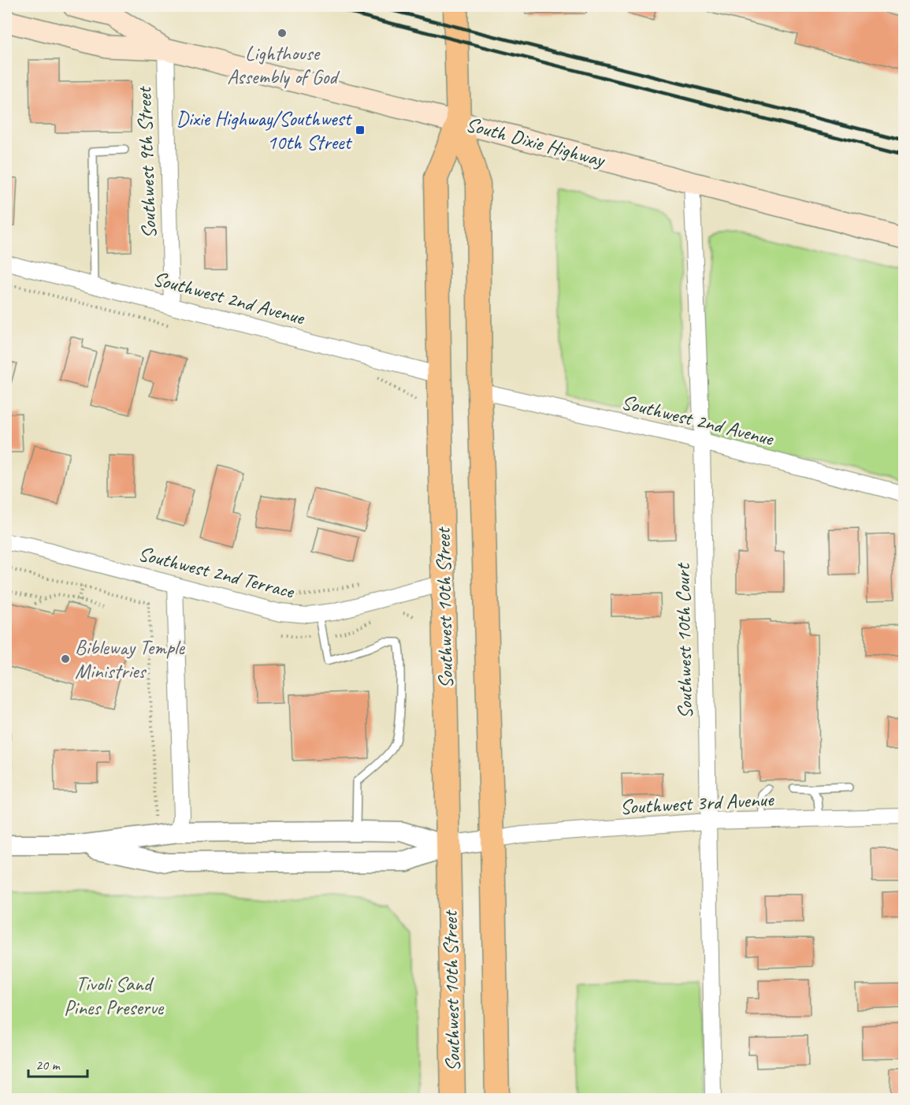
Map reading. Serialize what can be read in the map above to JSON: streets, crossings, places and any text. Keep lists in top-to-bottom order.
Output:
{
  "streets": {
    "main road": ["South Dixie Highway", "Southwest 10th Street"],
    "street": [
      "Southwest 9th Street",
      "Southwest 2nd Avenue",
      "Southwest 2nd Terrace",
      "Southwest 10th Court",
      "Southwest 3rd Avenue"
    ]
  },
  "crossings": [
    ["South Dixie Highway", "Southwest 9th Street"],
    ["South Dixie Highway", "Southwest 10th Street"],
    ["South Dixie Highway", "Southwest 10th Court"],
    ["Southwest 9th Street", "Southwest 2nd Avenue"],
    ["Southwest 2nd Avenue", "Southwest 10th Street"],
    ["Southwest 2nd Avenue", "Southwest 10th Court"],
    ["Southwest 2nd Terrace", "Southwest 10th Street"],
    ["Southwest 10th Street", "Southwest 3rd Avenue"],
    ["Southwest 10th Court", "Southwest 3rd Avenue"]
  ],
  "parks": ["Tivoli Sand Pines Preserve"],
  "places": {
    "other": ["Lighthouse Assembly of God", "Bibleway Temple Ministries"],
    "transit": ["Dixie Highway/Southwest 10th Street"]
  },
  "scale_bar": "20 m"
}
